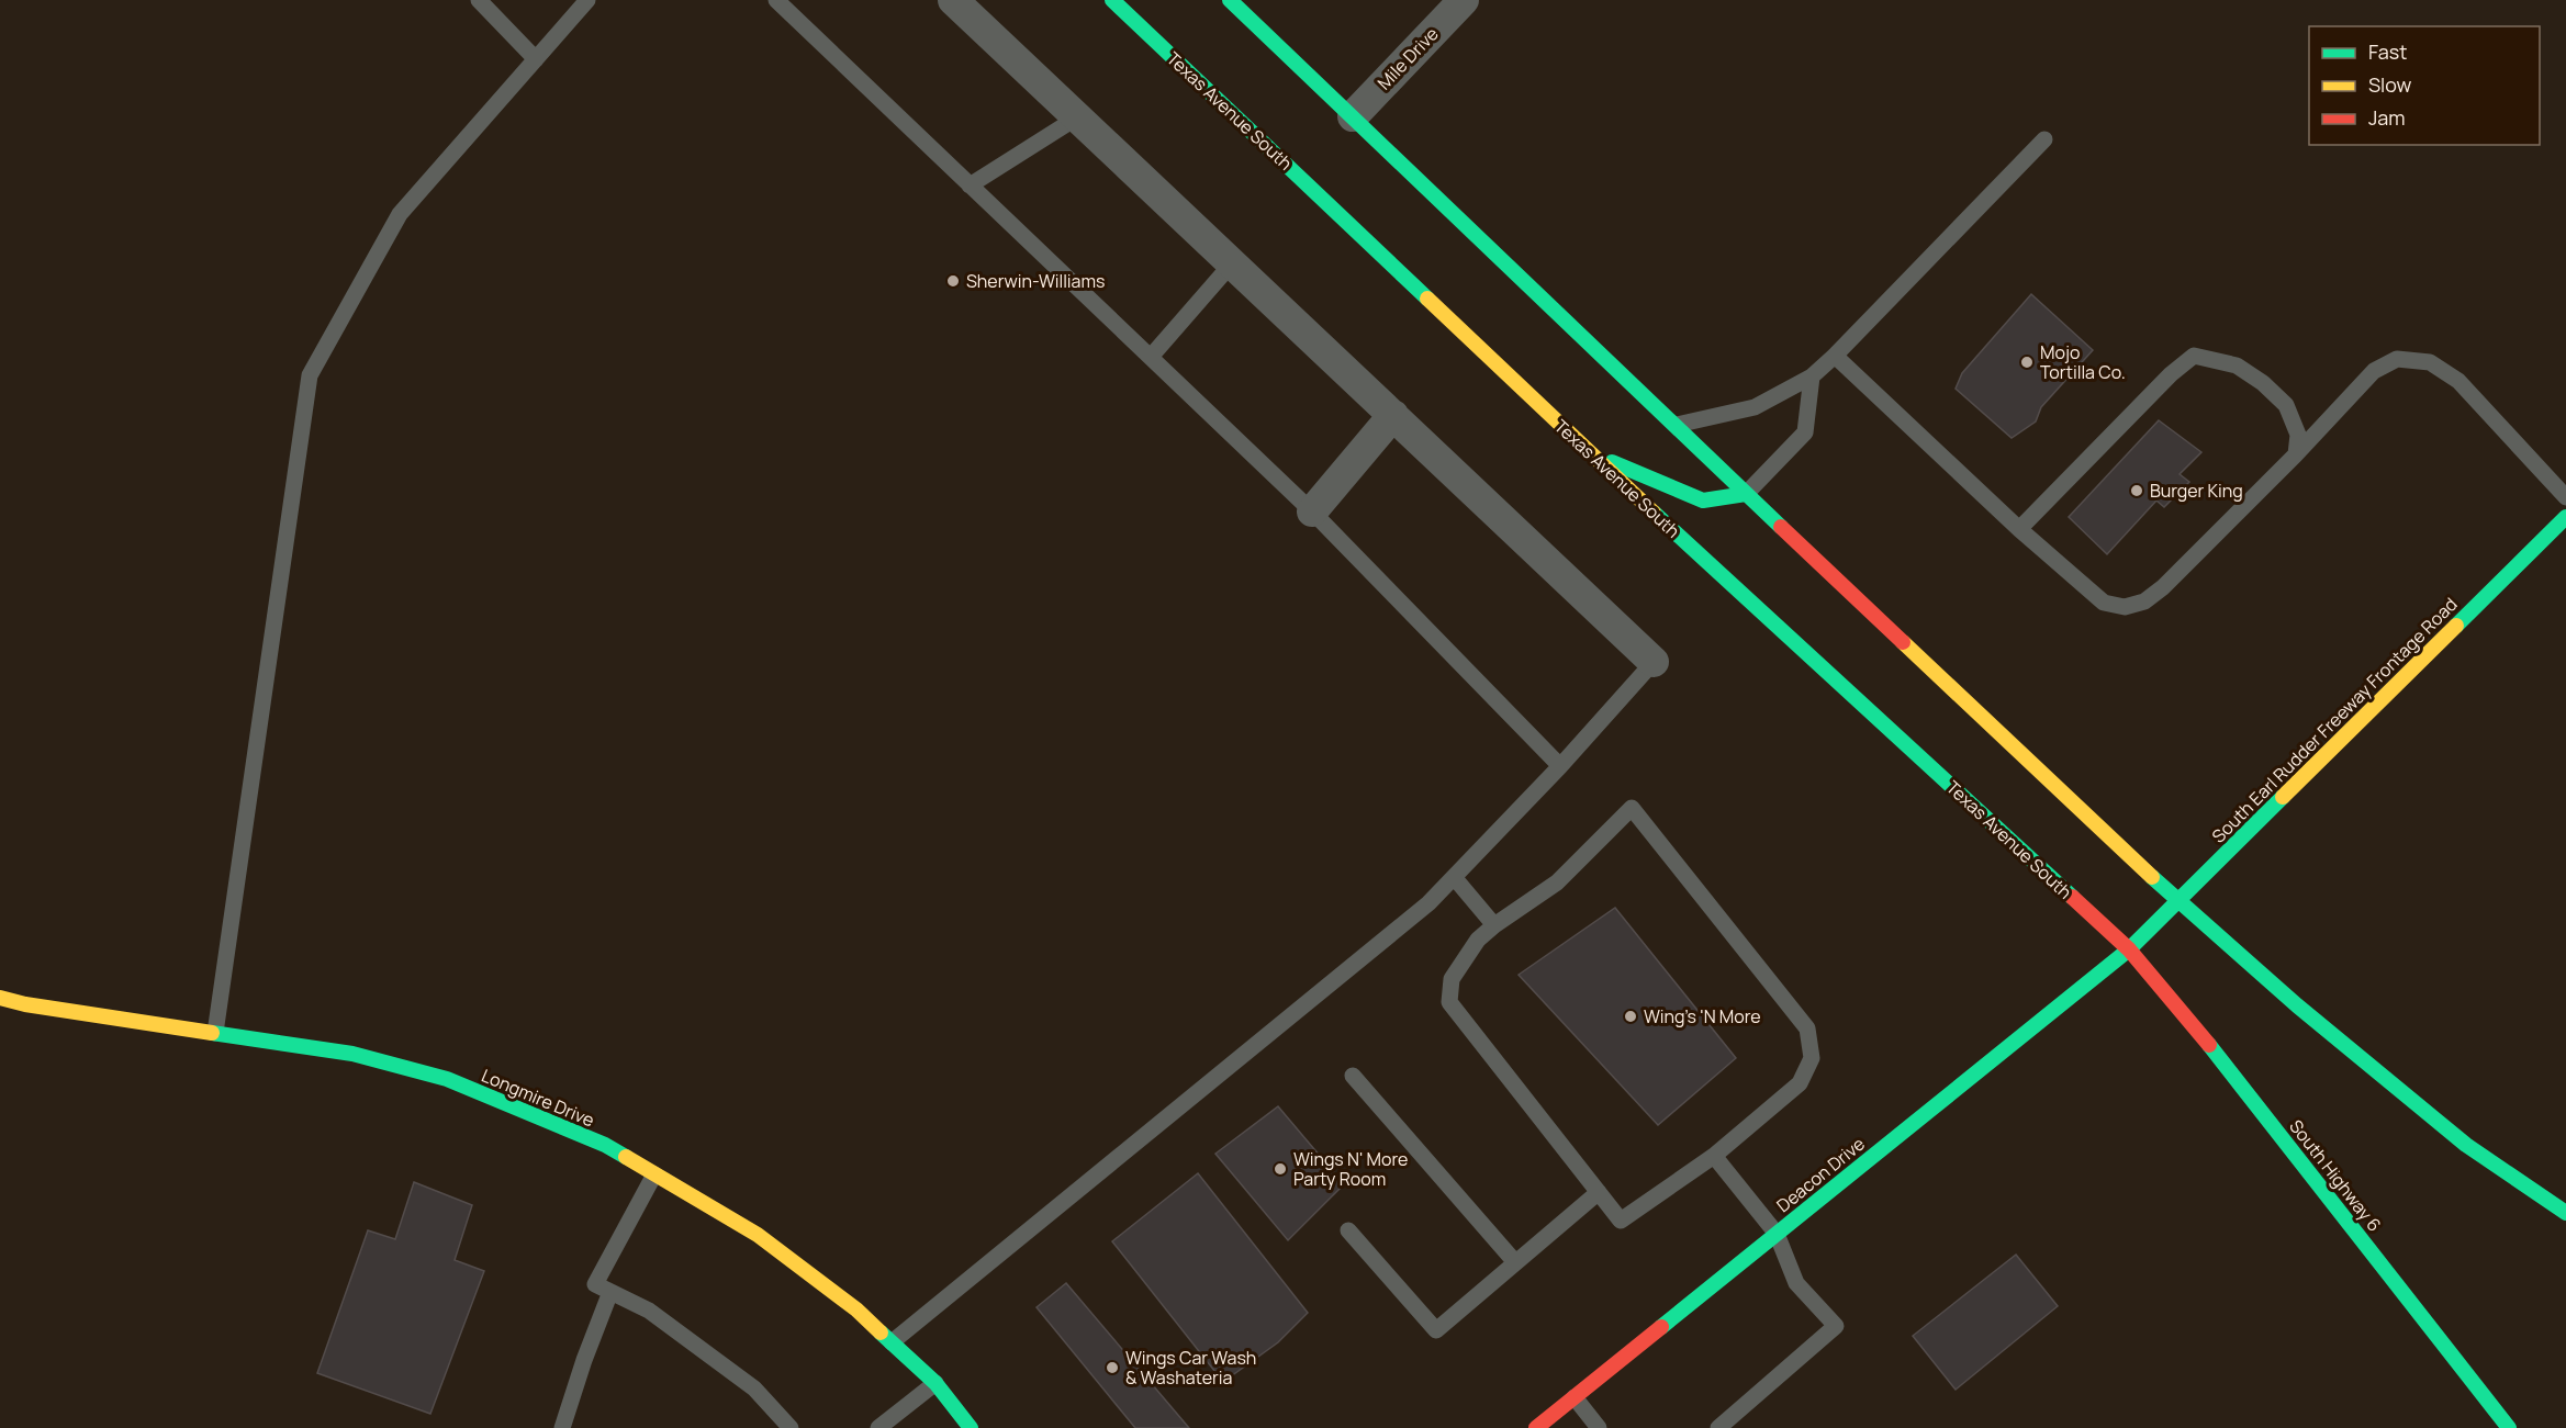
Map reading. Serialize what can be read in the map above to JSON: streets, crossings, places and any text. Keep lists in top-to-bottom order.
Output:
{
  "streets": {
    "main road": [
      "Texas Avenue South",
      "South Earl Rudder Freeway Frontage Road",
      "Longmire Drive",
      "Deacon Drive",
      "South Highway 6"
    ],
    "street": ["Mile Drive"]
  },
  "crossings": [
    ["Texas Avenue South", "South Earl Rudder Freeway Frontage Road"],
    ["Texas Avenue South", "Deacon Drive"],
    ["Texas Avenue South", "South Highway 6"],
    ["South Earl Rudder Freeway Frontage Road", "Deacon Drive"],
    ["South Earl Rudder Freeway Frontage Road", "South Highway 6"],
    ["Deacon Drive", "South Highway 6"]
  ],
  "places": [
    "Sherwin-Williams",
    "Mojo Tortilla Co.",
    "Burger King",
    "Wing's 'N More",
    "Wings N' More Party Room",
    "Wings Car Wash & Washateria"
  ],
  "legend": ["Fast", "Slow", "Jam"]
}
